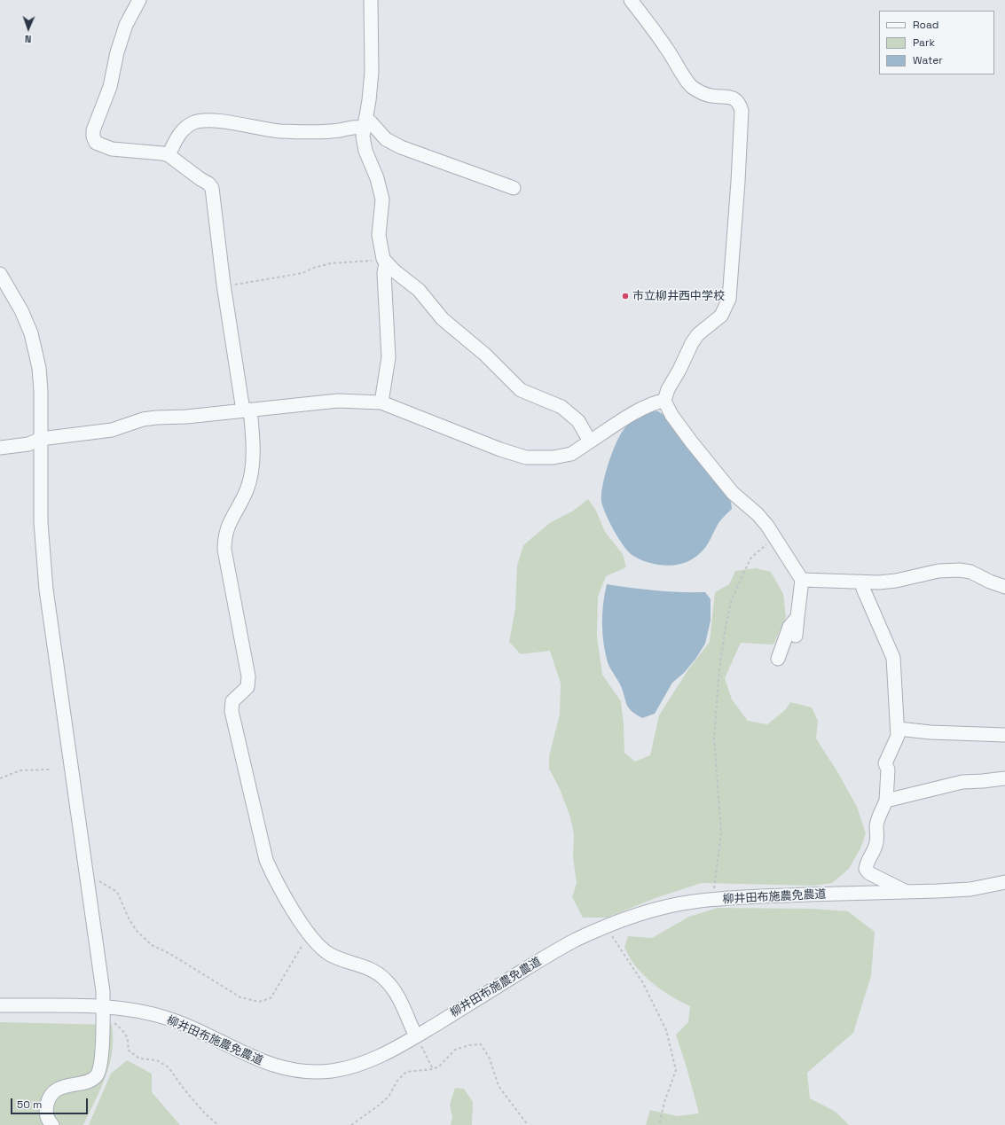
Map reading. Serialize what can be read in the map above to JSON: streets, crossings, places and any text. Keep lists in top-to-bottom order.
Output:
{
  "streets": {
    "street": ["柳井田布施農免農道"]
  },
  "places": ["市立柳井西中学校"],
  "legend": ["Road", "Park", "Water"],
  "scale_bar": "50 m",
  "north": "bottom"
}
